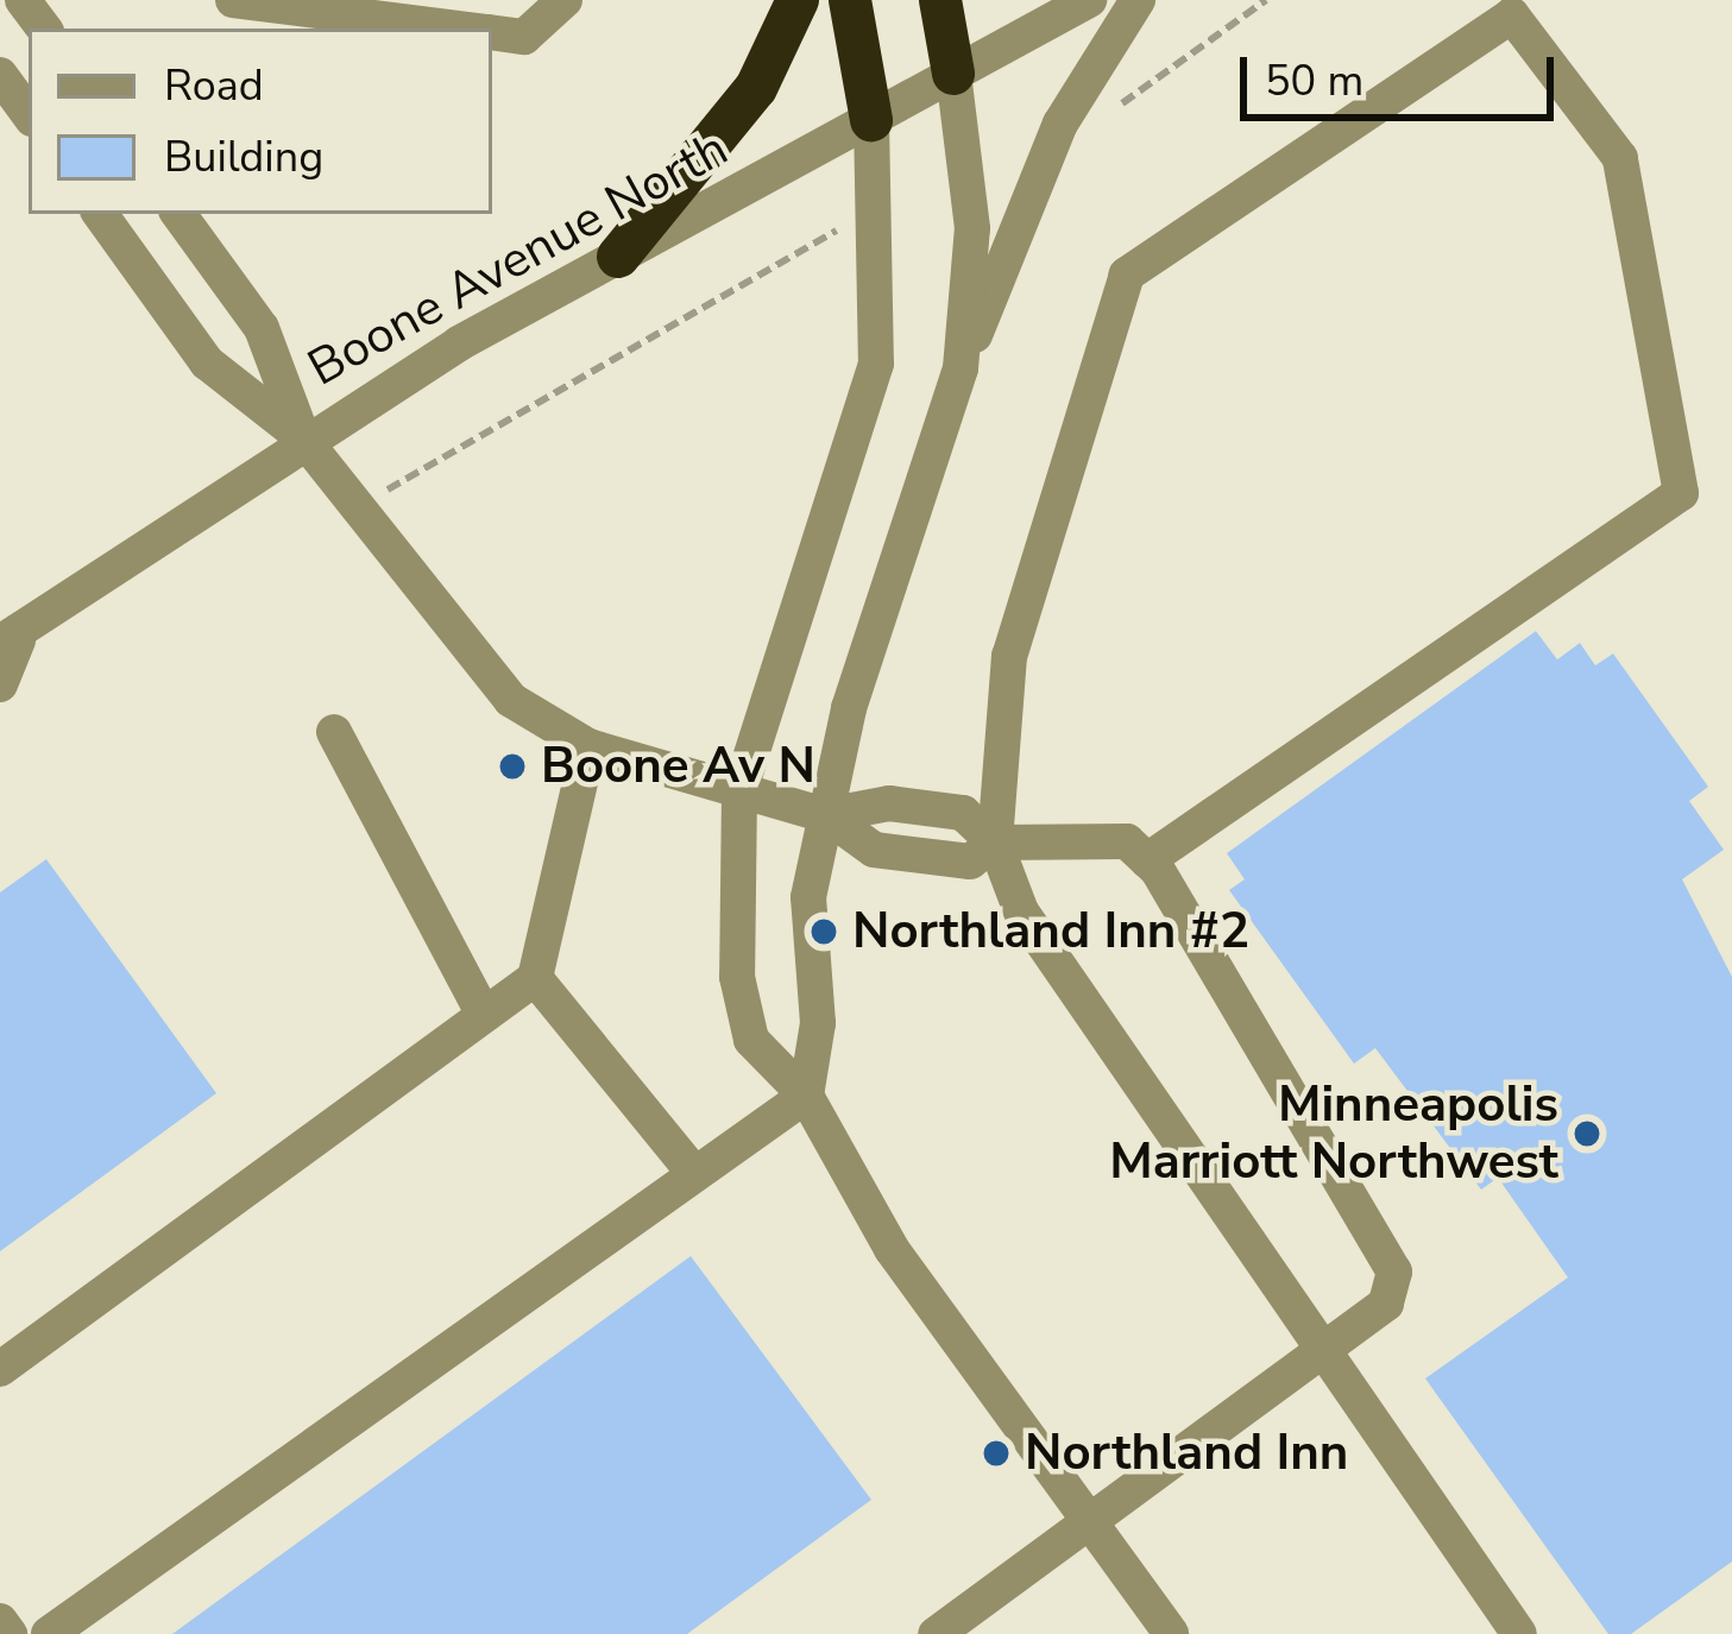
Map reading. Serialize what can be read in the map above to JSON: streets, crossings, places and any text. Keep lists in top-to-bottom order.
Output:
{
  "streets": {
    "street": ["Boone Avenue North"]
  },
  "places": [
    "Boone Av N",
    "Northland Inn #2",
    "Minneapolis Marriott Northwest",
    "Northland Inn"
  ],
  "legend": ["Road", "Building"],
  "scale_bar": "50 m"
}
